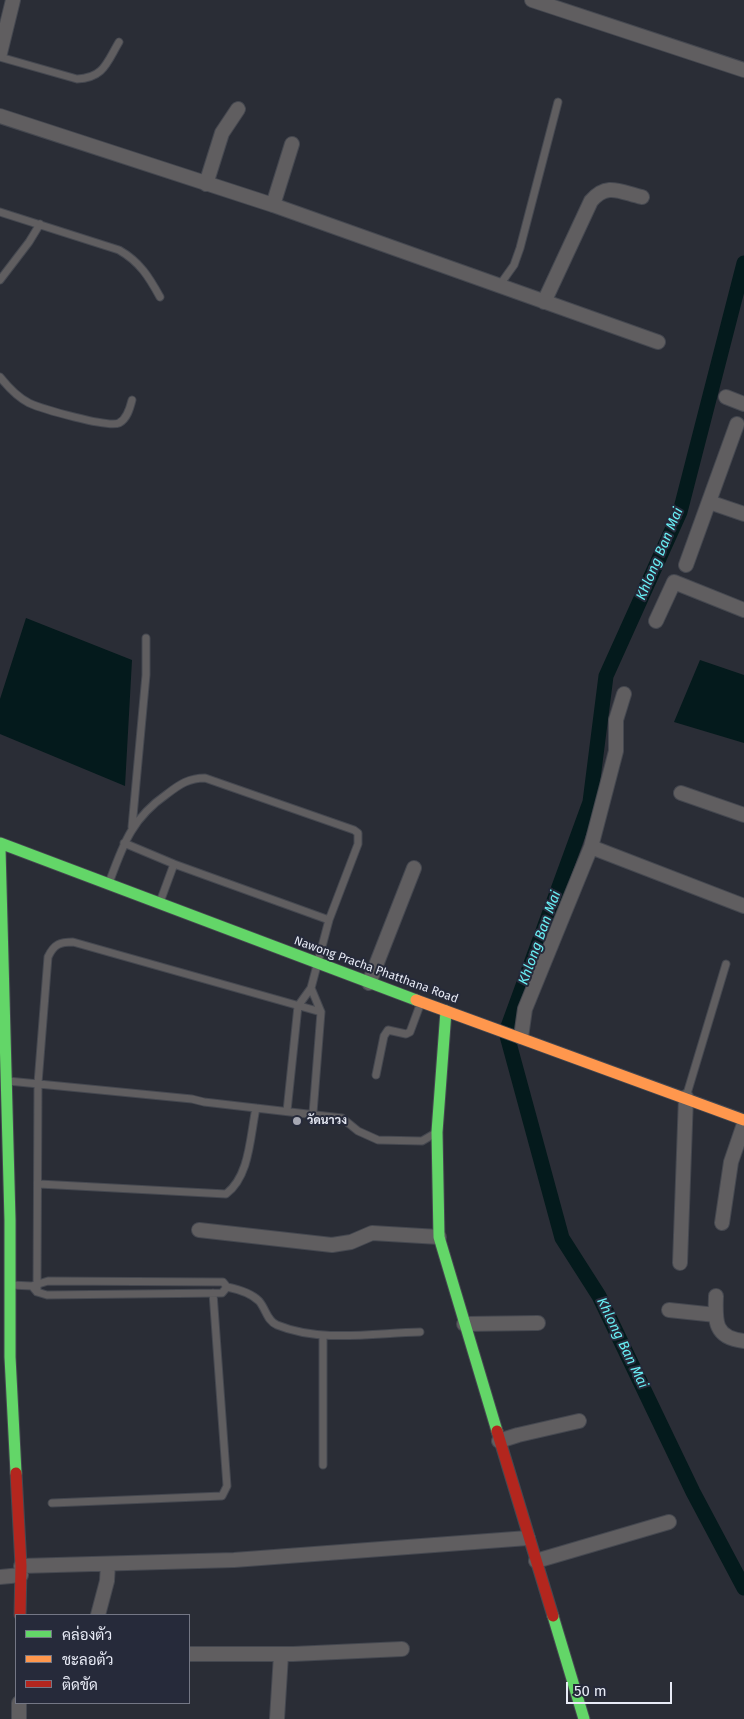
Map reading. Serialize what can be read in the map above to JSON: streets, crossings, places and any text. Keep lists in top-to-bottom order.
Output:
{
  "streets": {
    "street": ["Nawong Pracha Phatthana Road"]
  },
  "water": ["Khlong Ban Mai"],
  "places": ["วัดนาวง"],
  "legend": ["คล่องตัว", "ชะลอตัว", "ติดขัด"],
  "scale_bar": "50 m"
}
